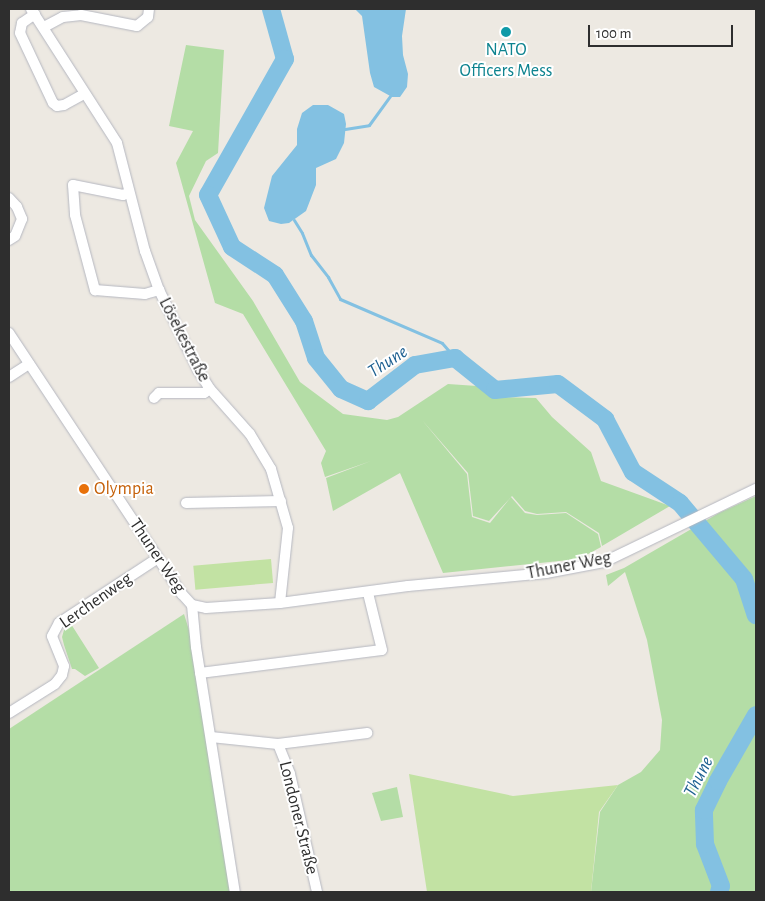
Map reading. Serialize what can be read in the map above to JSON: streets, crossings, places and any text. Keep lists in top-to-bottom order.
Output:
{
  "streets": {
    "street": [
      "Lösekestraße",
      "Thuner Weg",
      "Lerchenweg",
      "Londoner Straße"
    ]
  },
  "crossings": [
    ["Lösekestraße", "Thuner Weg"],
    ["Thuner Weg", "Lerchenweg"]
  ],
  "water": ["Thune"],
  "places": ["NATO Officers Mess", "Olympia"],
  "scale_bar": "100 m"
}
